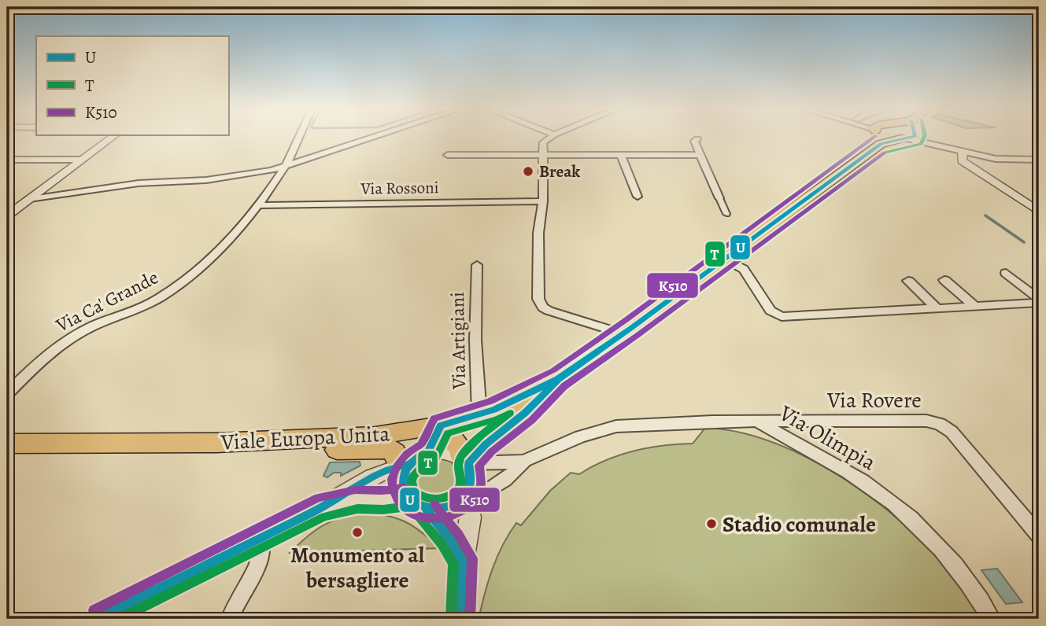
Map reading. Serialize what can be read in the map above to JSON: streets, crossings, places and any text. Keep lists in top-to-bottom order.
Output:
{
  "streets": {
    "main road": ["Viale Europa Unita"],
    "street": [
      "Via Rossoni",
      "Via Ca' Grande",
      "Via Artigiani",
      "Via Rovere",
      "Via Olimpia"
    ]
  },
  "crossings": [
    ["Via Rossoni", "Via Ca' Grande"],
    ["Via Artigiani", "Viale Europa Unita"],
    ["Via Rovere", "Via Olimpia"]
  ],
  "places": ["Break", "Stadio comunale", "Monumento al bersagliere"],
  "lines": ["transit line U", "transit line T", "transit line K510"],
  "legend": ["U", "T", "K510"]
}
